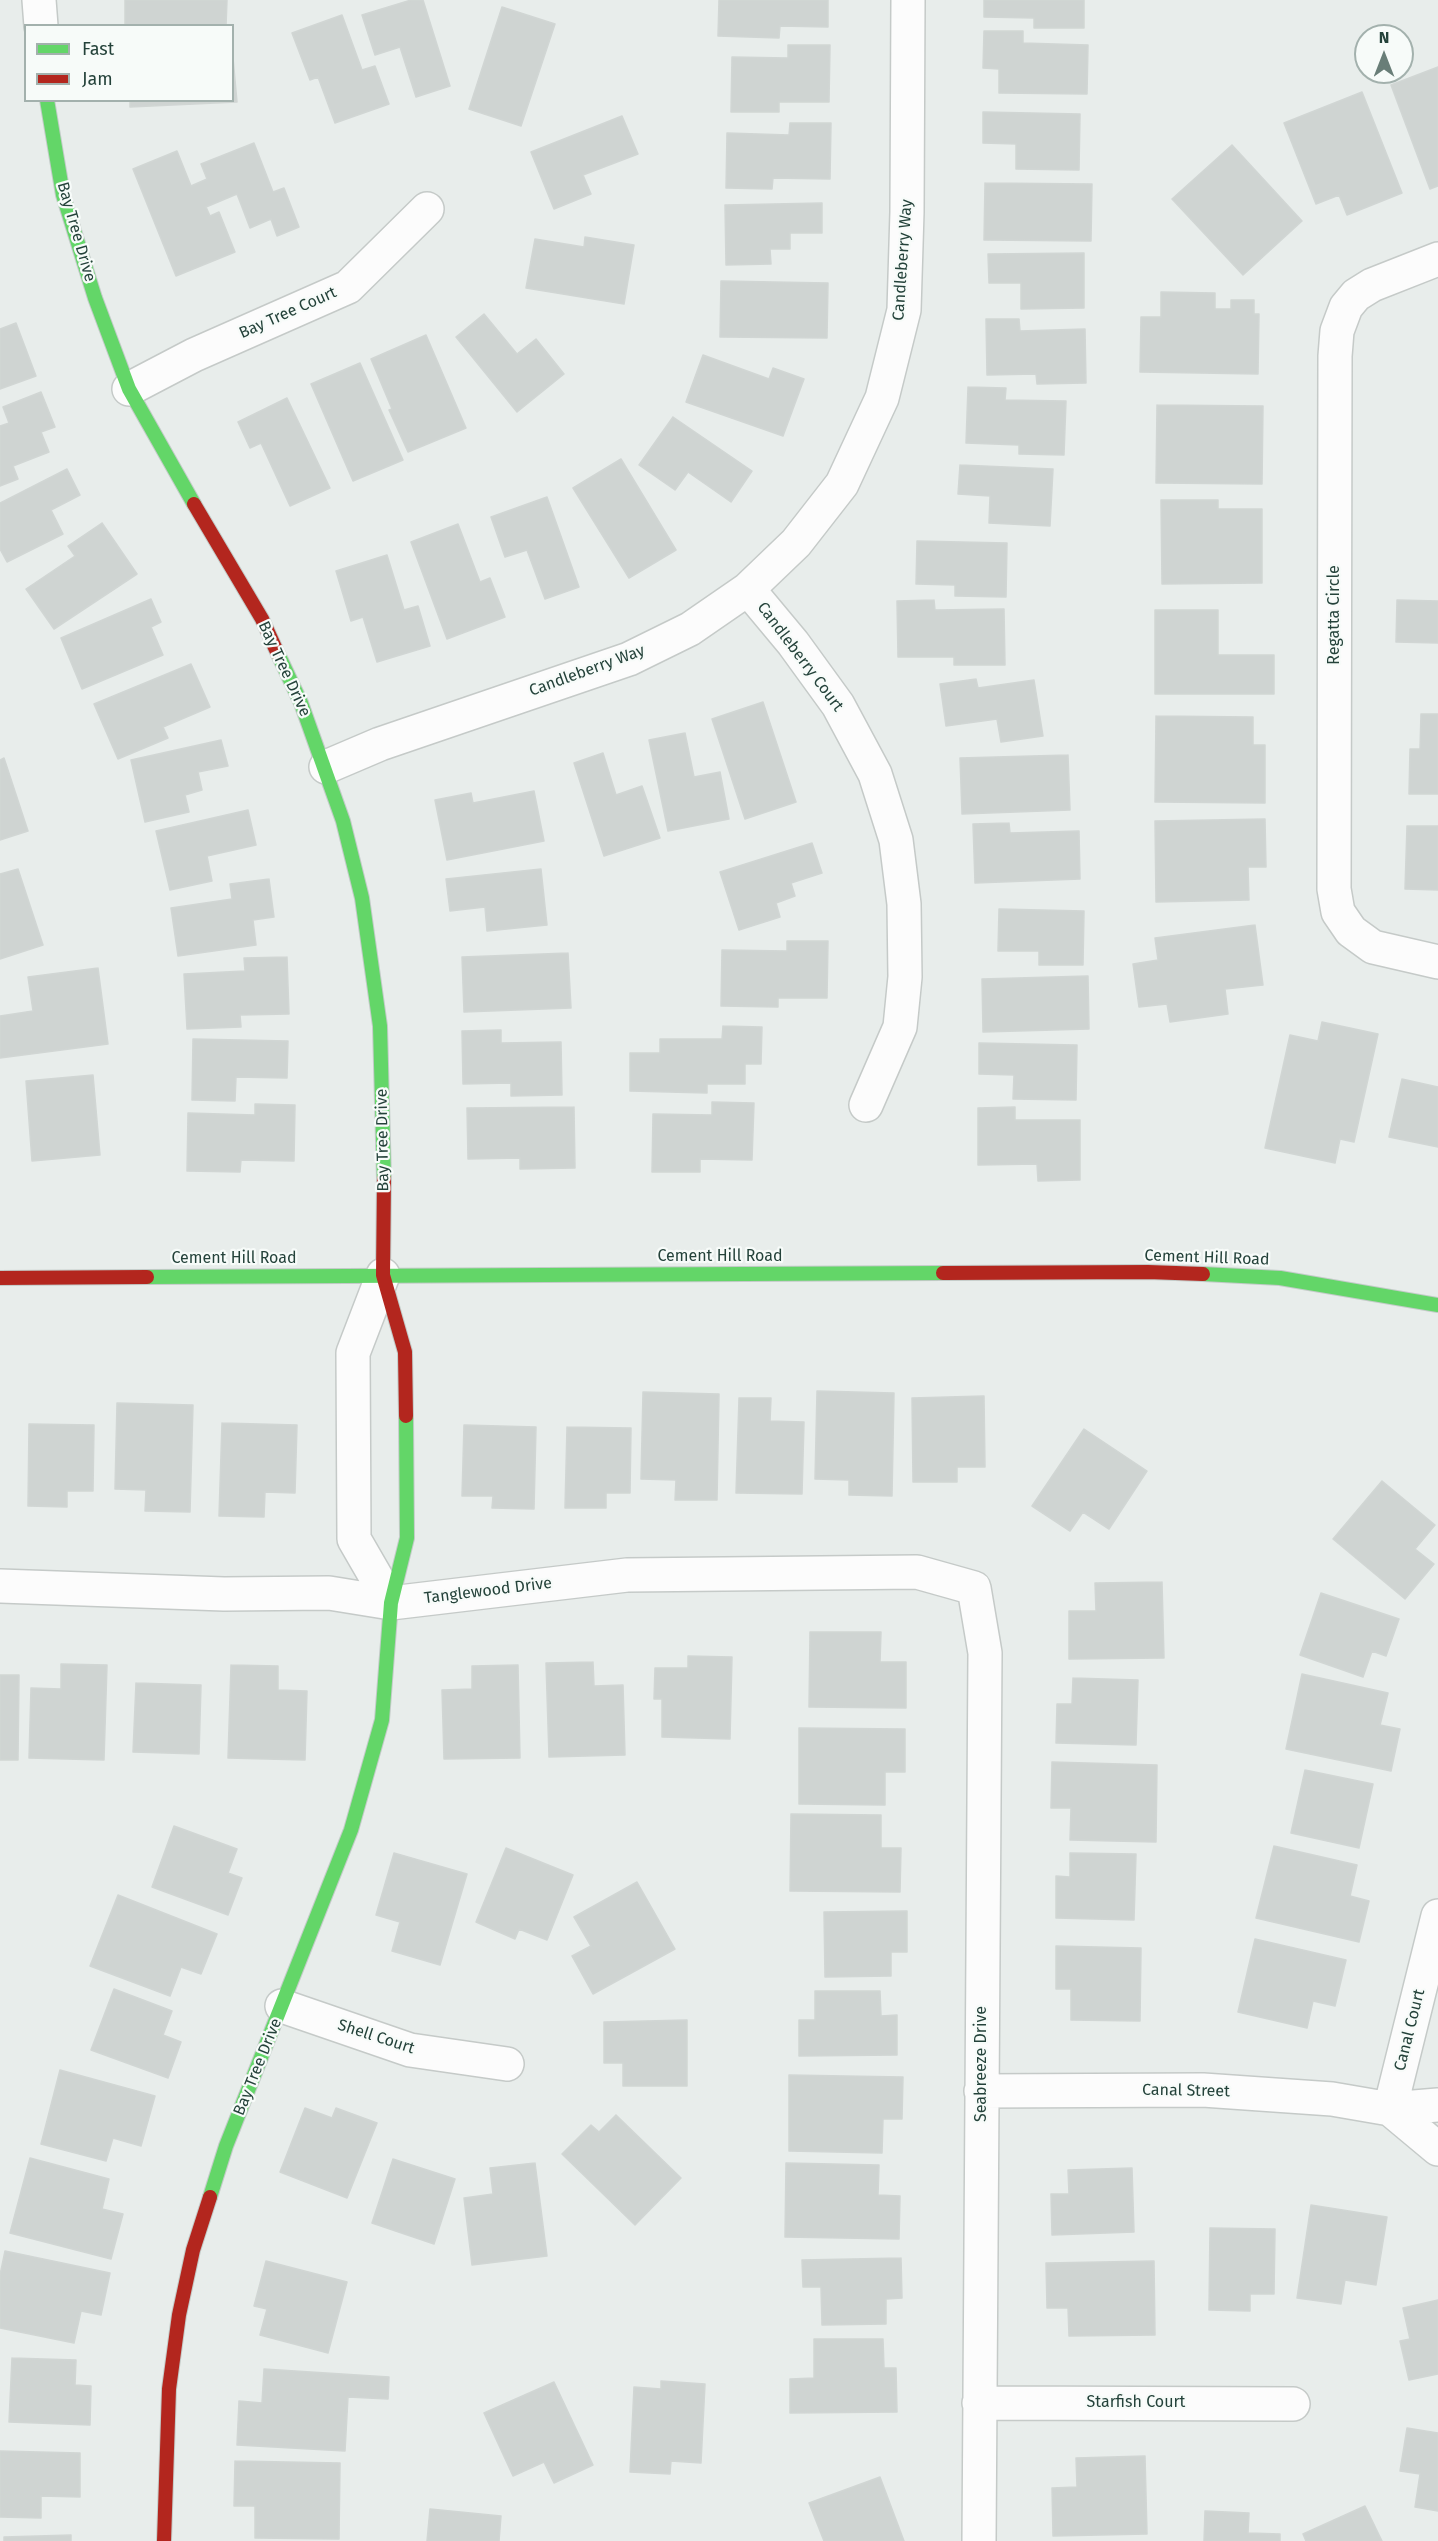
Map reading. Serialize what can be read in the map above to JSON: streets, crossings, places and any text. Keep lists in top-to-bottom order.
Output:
{
  "streets": {
    "street": [
      "Bay Tree Drive",
      "Candleberry Way",
      "Bay Tree Court",
      "Regatta Circle",
      "Candleberry Court",
      "Cement Hill Road",
      "Tanglewood Drive",
      "Canal Court",
      "Shell Court",
      "Seabreeze Drive",
      "Canal Street",
      "Starfish Court"
    ]
  },
  "crossings": [
    ["Bay Tree Drive", "Candleberry Way"],
    ["Bay Tree Drive", "Bay Tree Court"],
    ["Bay Tree Drive", "Cement Hill Road"],
    ["Bay Tree Drive", "Tanglewood Drive"],
    ["Bay Tree Drive", "Shell Court"],
    ["Candleberry Way", "Candleberry Court"],
    ["Tanglewood Drive", "Seabreeze Drive"],
    ["Canal Court", "Canal Street"],
    ["Seabreeze Drive", "Canal Street"],
    ["Seabreeze Drive", "Starfish Court"]
  ],
  "legend": ["Fast", "Jam"],
  "north": "top"
}
